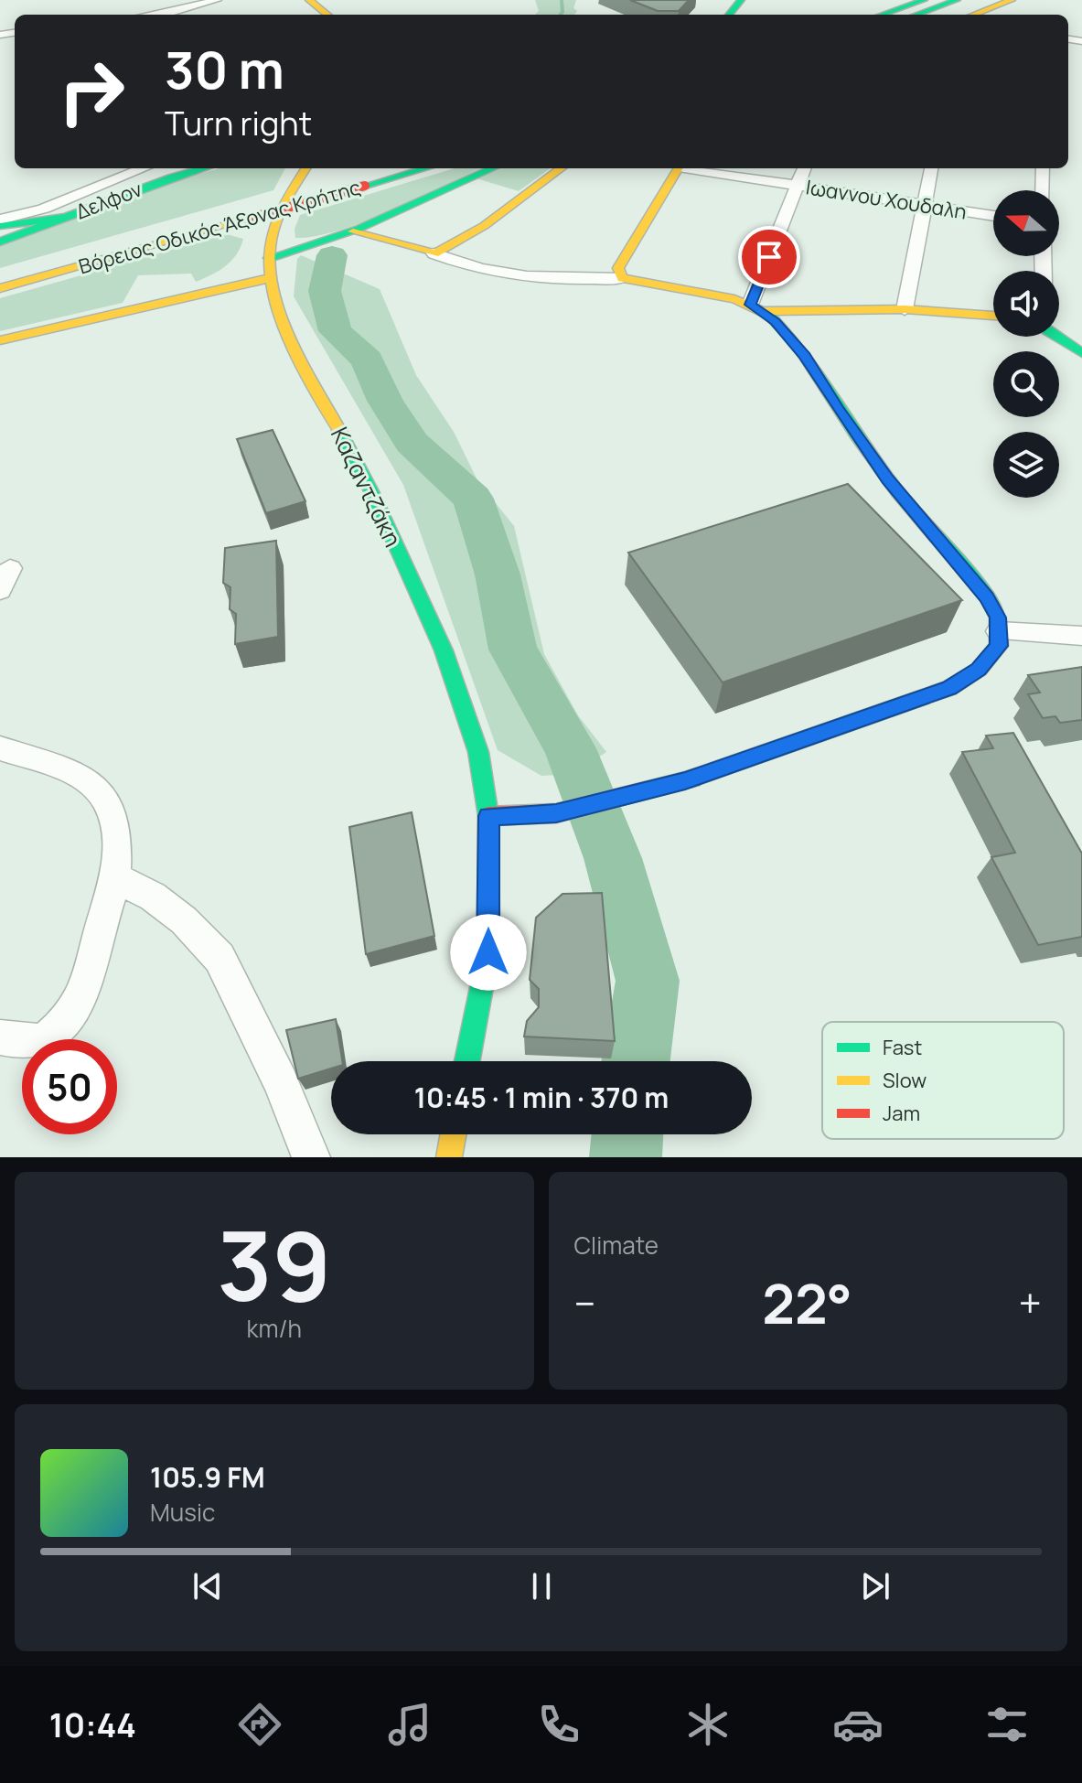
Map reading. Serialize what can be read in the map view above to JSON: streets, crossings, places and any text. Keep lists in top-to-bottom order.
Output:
{
  "streets": {
    "main road": ["Δελφον", "Βόρειος Οδικός Άξονας Κρήτης", "Καζαντζάκη"],
    "street": ["Ιωαννου Χουδαλη"]
  },
  "legend": ["Fast", "Slow", "Jam"],
  "north": "left",
  "page": {
    "turn": ["30 m", "Turn right"],
    "limit": "50",
    "trip": "10:45 · 1 min · 370 m",
    "tile": [
      ["39", "km/h"],
      "Climate"
    ],
    "heat": ["−", "22°", "+"],
    "song": ["105.9 FM", "Music"],
    "tabs": "10:44"
  }
}
